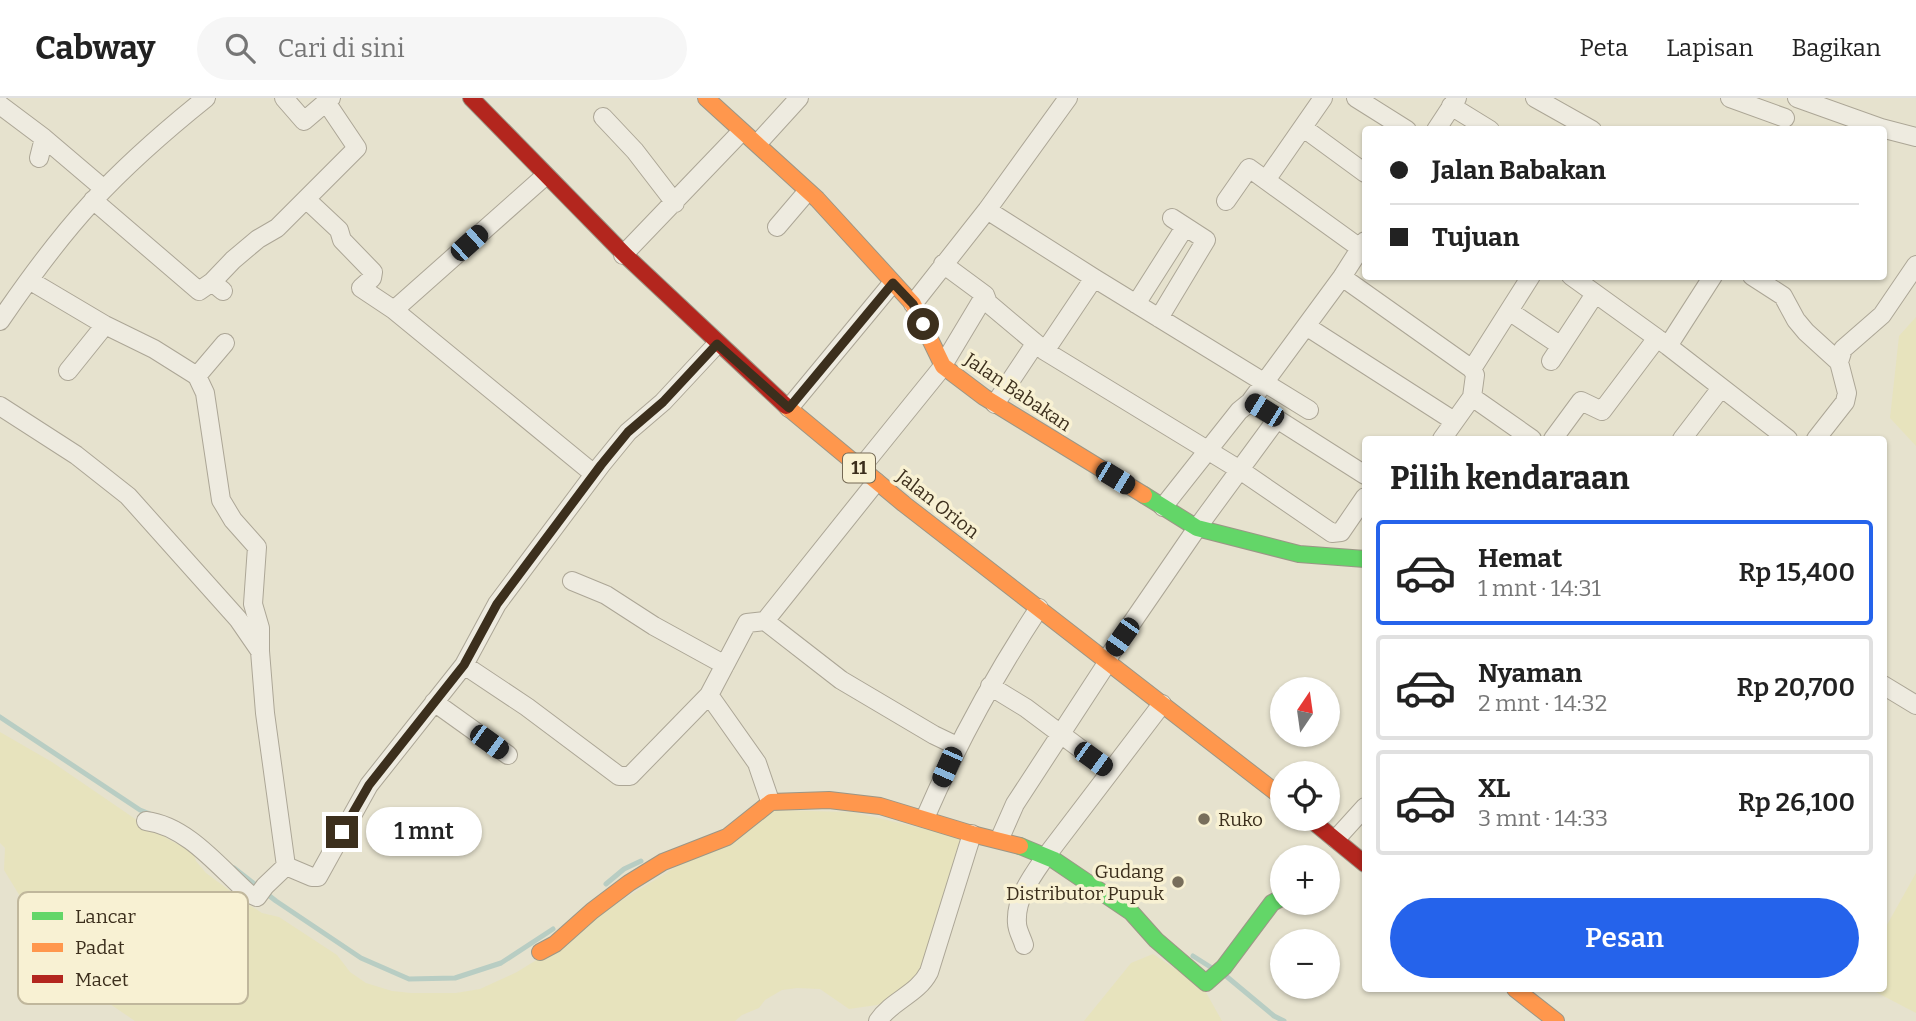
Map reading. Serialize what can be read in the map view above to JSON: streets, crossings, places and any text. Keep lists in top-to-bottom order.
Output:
{
  "streets": {
    "main road": ["Jalan Babakan", "11", "Jalan Orion"]
  },
  "places": ["Ruko", "Gudang Distributor Pupuk"],
  "legend": ["Lancar", "Padat", "Macet"],
  "north": "top",
  "page": {
    "header": "Cabway",
    "search": "Cari di sini",
    "nav": ["Peta", "Lapisan", "Bagikan"],
    "banner": ["Jalan Babakan", "Tujuan"],
    "heading": "Pilih kendaraan",
    "list": [
      {
        "name": "Hemat",
        "note": "1 mnt · 14:31",
        "value": "Rp 15,400"
      },
      {
        "name": "Nyaman",
        "note": "2 mnt · 14:32",
        "value": "Rp 20,700"
      },
      {
        "name": "XL",
        "note": "3 mnt · 14:33",
        "value": "Rp 26,100"
      }
    ],
    "map_buttons": ["+", "−"],
    "bubble": "1 mnt",
    "buttons": "Pesan"
  }
}
